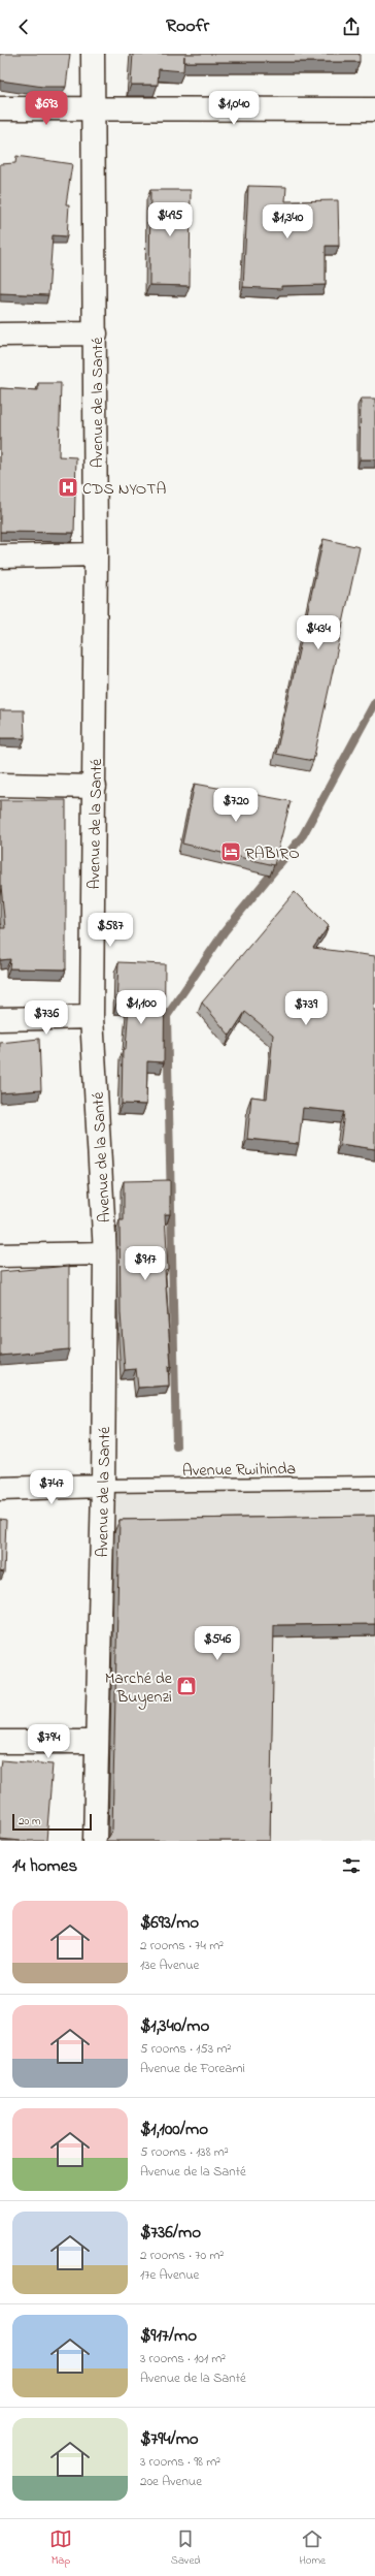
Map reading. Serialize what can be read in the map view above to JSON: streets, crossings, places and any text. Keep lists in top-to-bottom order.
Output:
{
  "streets": {
    "street": ["Avenue de la Santé"],
    "lane": ["Avenue Rwihinda"]
  },
  "crossings": [
    ["Avenue de la Santé", "Avenue Rwihinda"]
  ],
  "places": {
    "hospital": ["CDS NYOTA"],
    "hotel": ["RABIRO"],
    "shop": ["Marché de Buyenzi"]
  },
  "scale_bar": "20 m",
  "page": {
    "header": "Roofr",
    "price": [
      "$693",
      "$1,040",
      "$495",
      "$1,340",
      "$434",
      "$720",
      "$587",
      "$1,100",
      "$739",
      "$736",
      "$917",
      "$747",
      "$546",
      "$794"
    ],
    "scale": "20 m",
    "heading": "14 homes",
    "list": [
      {
        "name": "$693/mo",
        "note": "2 rooms · 74 m² · 13e Avenue"
      },
      {
        "name": "$1,340/mo",
        "note": "5 rooms · 153 m² · Avenue de Foreami"
      },
      {
        "name": "$1,100/mo",
        "note": "5 rooms · 138 m² · Avenue de la Santé"
      },
      {
        "name": "$736/mo",
        "note": "2 rooms · 70 m² · 17e Avenue"
      },
      {
        "name": "$917/mo",
        "note": "3 rooms · 101 m² · Avenue de la Santé"
      },
      {
        "name": "$794/mo",
        "note": "3 rooms · 98 m² · 20e Avenue"
      }
    ],
    "tabs": ["Map", "Saved", "Home"]
  }
}
